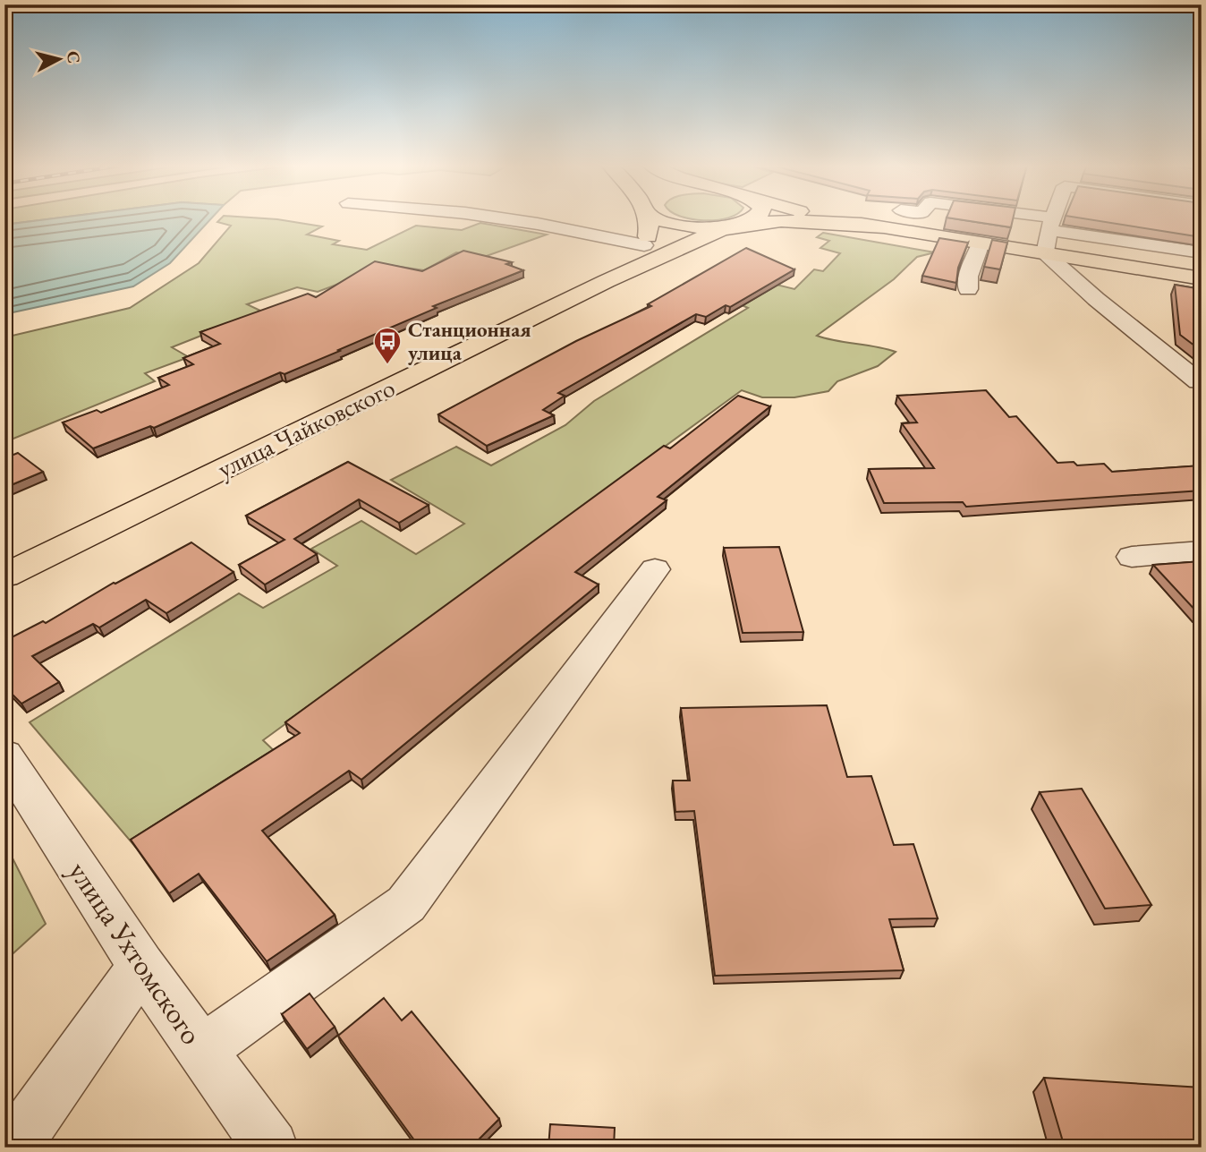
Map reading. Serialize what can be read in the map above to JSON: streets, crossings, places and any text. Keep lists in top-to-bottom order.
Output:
{
  "streets": {
    "main road": ["улица Чайковского"],
    "street": ["улица Ухтомского"]
  },
  "places": {
    "bus stop": ["Станционная улица"]
  },
  "north": "right"
}
